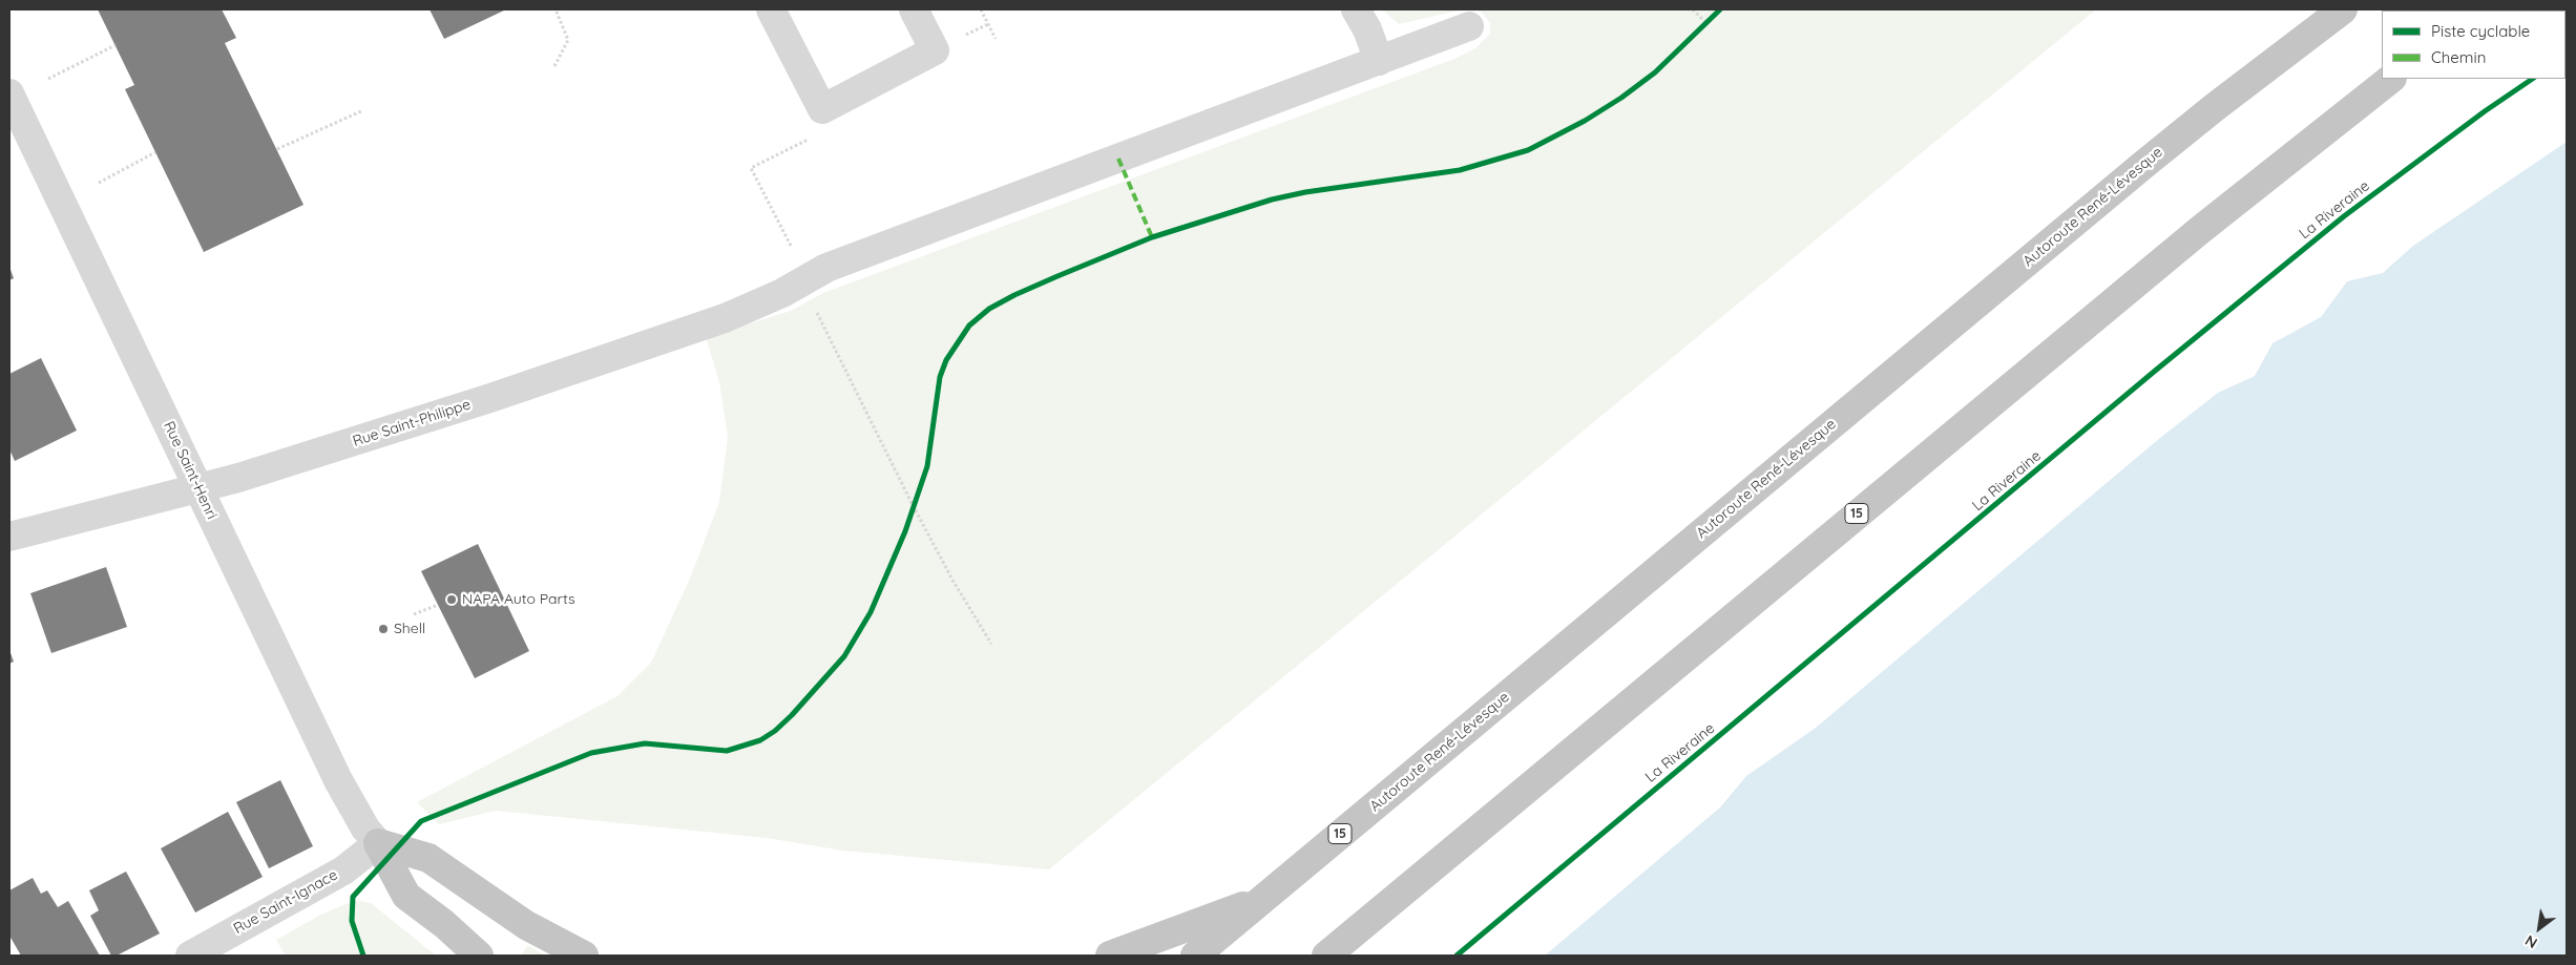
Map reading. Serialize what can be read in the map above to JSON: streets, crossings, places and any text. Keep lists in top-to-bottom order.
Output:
{
  "streets": {
    "highway": ["Autoroute René-Lévesque", "15"],
    "street": ["Rue Saint-Philippe", "Rue Saint-Henri", "Rue Saint-Ignace"],
    "cycle path": ["La Riveraine"]
  },
  "crossings": [
    ["Rue Saint-Philippe", "Rue Saint-Henri"],
    ["Rue Saint-Henri", "Rue Saint-Ignace"]
  ],
  "places": ["NAPA Auto Parts", "Shell"],
  "legend": ["Piste cyclable", "Chemin"],
  "north": "bottom left"
}
